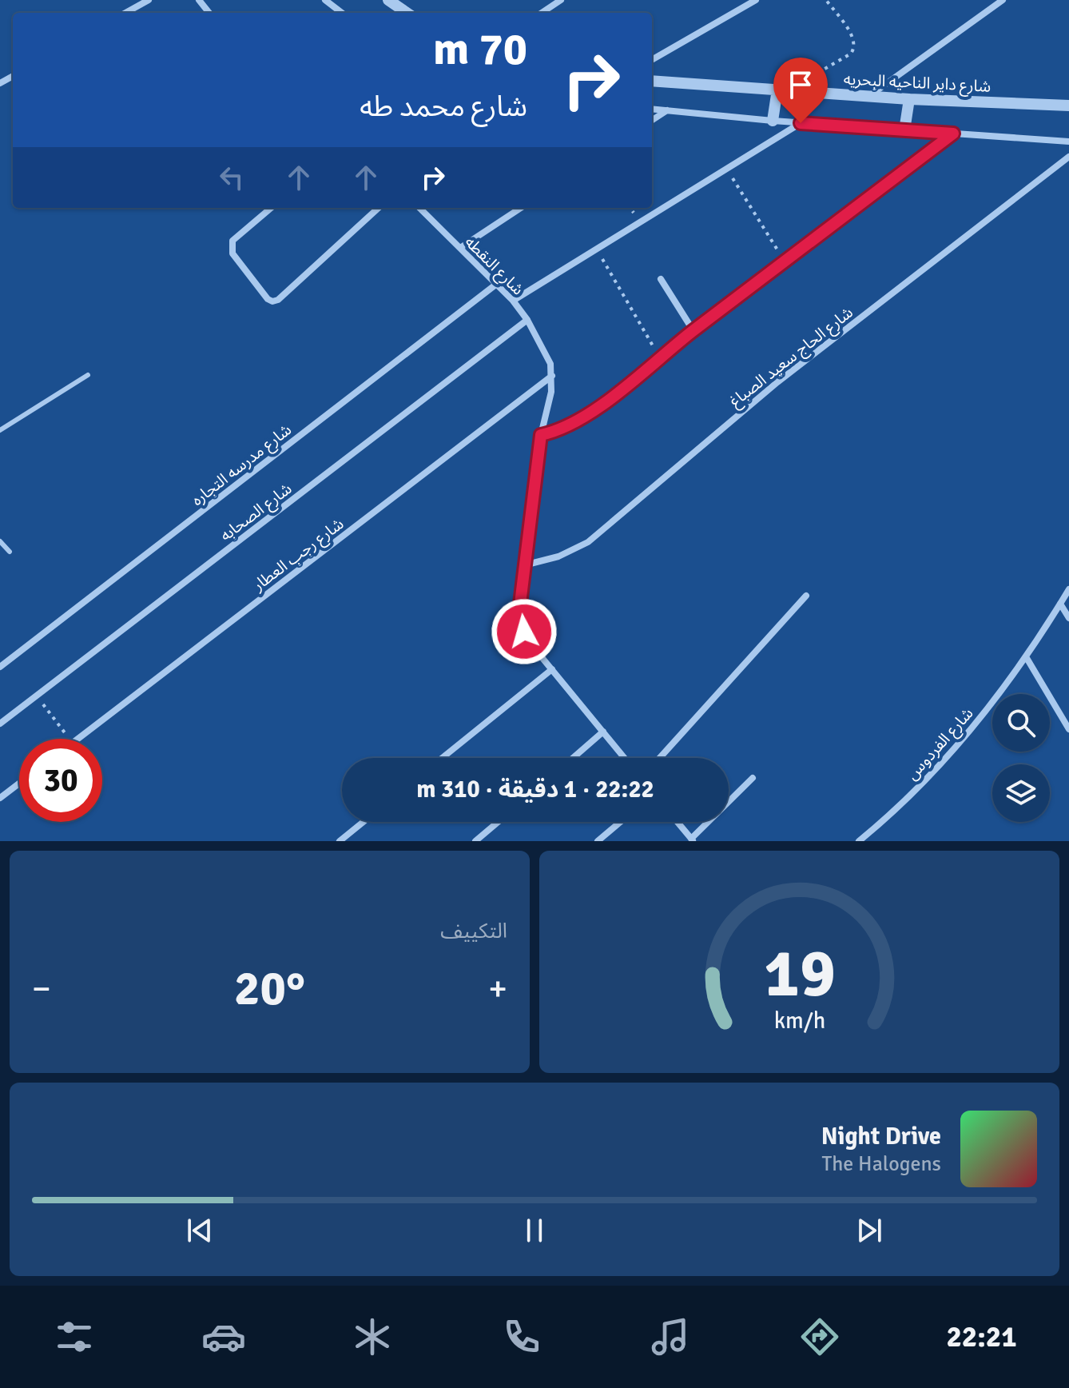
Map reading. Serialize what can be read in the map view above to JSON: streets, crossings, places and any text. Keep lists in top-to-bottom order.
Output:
{
  "streets": {
    "street": [
      "شارع داير الناحيه البحريه",
      "شارع النقطه",
      "شارع الحاج سعيد الصباغ",
      "شارع مدرسه التجاره",
      "شارع الصحابه",
      "شارع رجب العطار",
      "شارع الفردوس"
    ]
  },
  "crossings": [
    ["شارع النقطه", "شارع مدرسه التجاره"],
    ["شارع النقطه", "شارع الصحابه"],
    ["شارع النقطه", "شارع رجب العطار"]
  ],
  "page": {
    "turn": ["70 m", "شارع محمد طه"],
    "limit": "30",
    "trip": "22:22 · 1 دقيقة · 310 m",
    "tile": "التكييف",
    "heat": ["−", "20°", "+"],
    "song": ["Night Drive", "The Halogens"],
    "tabs": "22:21",
    "gauge": ["19", "km/h"]
  }
}
